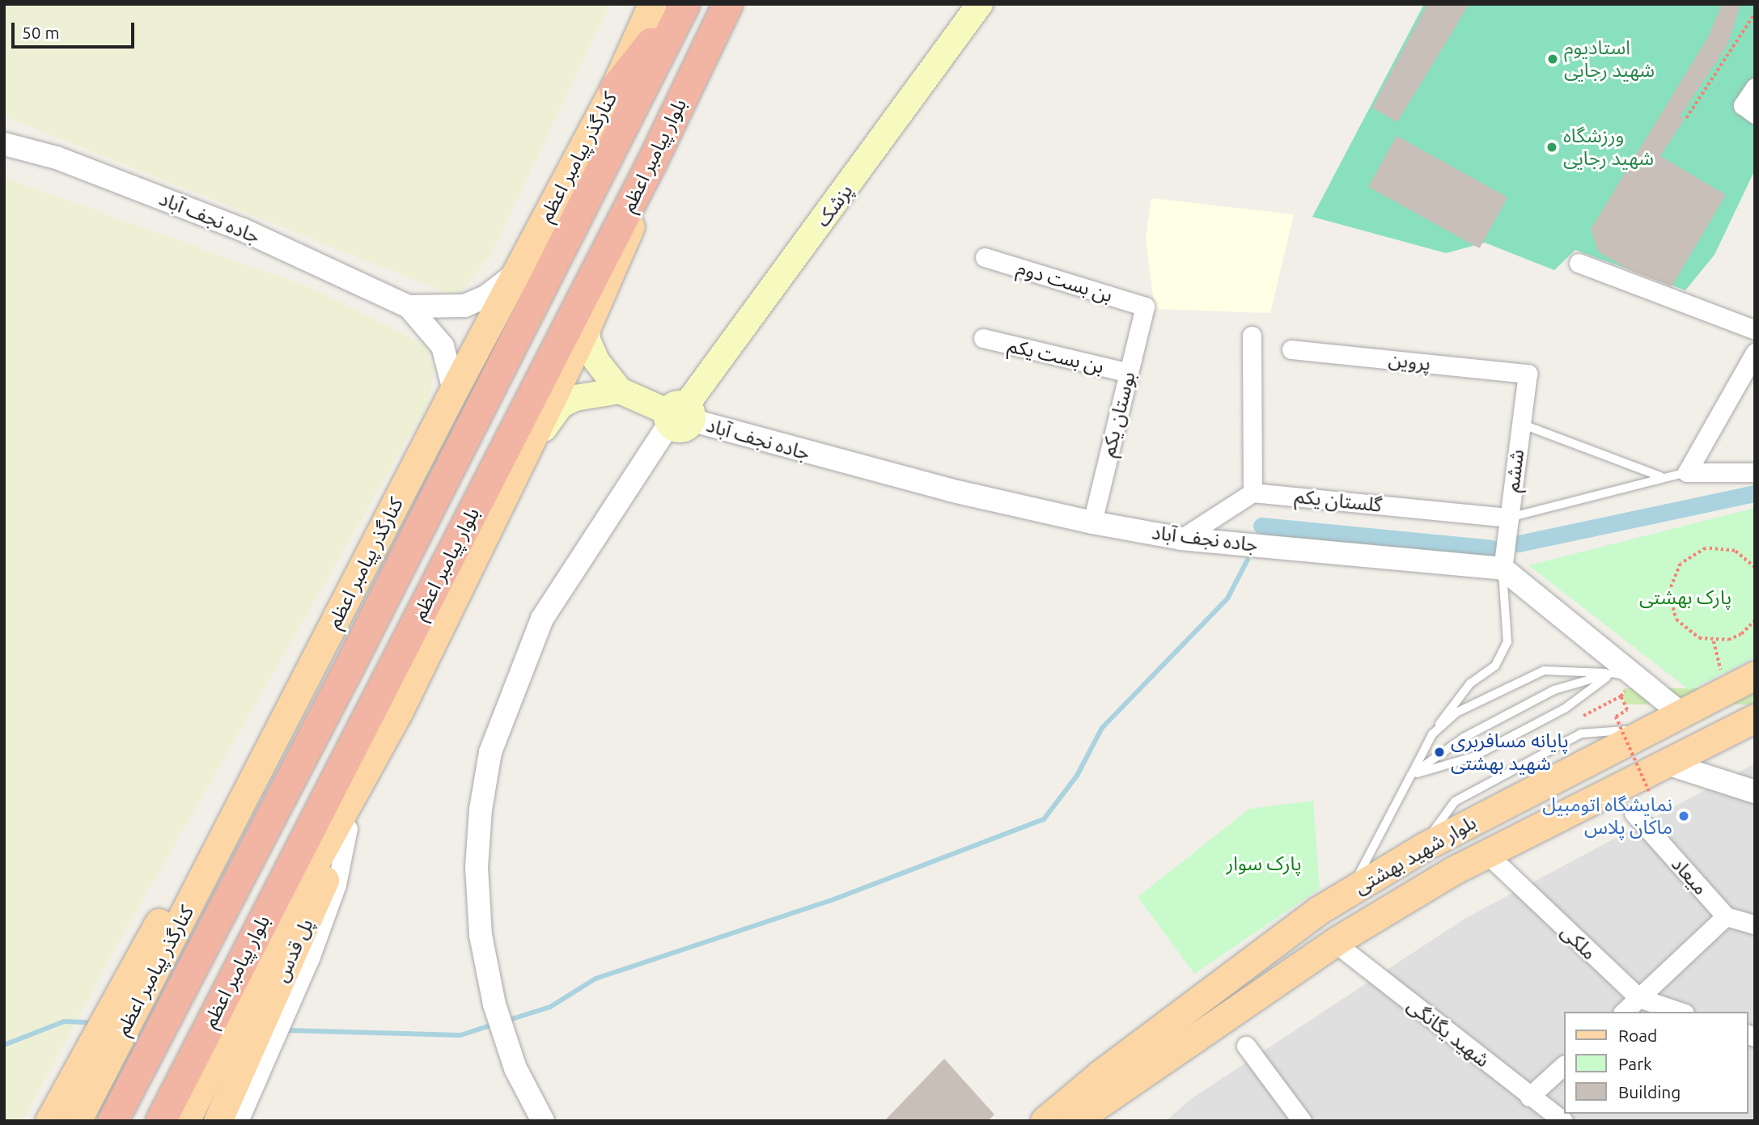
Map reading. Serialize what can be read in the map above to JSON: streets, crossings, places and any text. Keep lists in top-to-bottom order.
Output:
{
  "streets": {
    "highway": ["بلوار پیامبر اعظم"],
    "main road": [
      "کنارگذر پیامبر اعظم",
      "پزشک",
      "جاده نجف آباد",
      "بلوار شهید بهشتی",
      "پل قدس"
    ],
    "street": [
      "بن بست دوم",
      "بن بست یکم",
      "پروین",
      "بوستان یکم",
      "ششم",
      "گلستان یکم",
      "میعاد",
      "ملکی",
      "شهید یگانگی"
    ]
  },
  "crossings": [
    ["پزشک", "جاده نجف آباد"],
    ["جاده نجف آباد", "بوستان یکم"],
    ["جاده نجف آباد", "ششم"],
    ["بن بست دوم", "بوستان یکم"],
    ["بن بست یکم", "بوستان یکم"],
    ["پروین", "ششم"],
    ["ششم", "گلستان یکم"],
    ["بلوار شهید بهشتی", "ملکی"],
    ["بلوار شهید بهشتی", "شهید یگانگی"]
  ],
  "parks": ["پارک بهشتی", "پارک سوار"],
  "places": [
    "استادیوم شهید رجایی",
    "ورزشگاه شهید رجایی",
    "پایانه مسافربری شهید بهشتی",
    "نمایشگاه اتومبیل ماکان پلاس"
  ],
  "legend": ["Road", "Park", "Building"],
  "scale_bar": "50 m"
}
